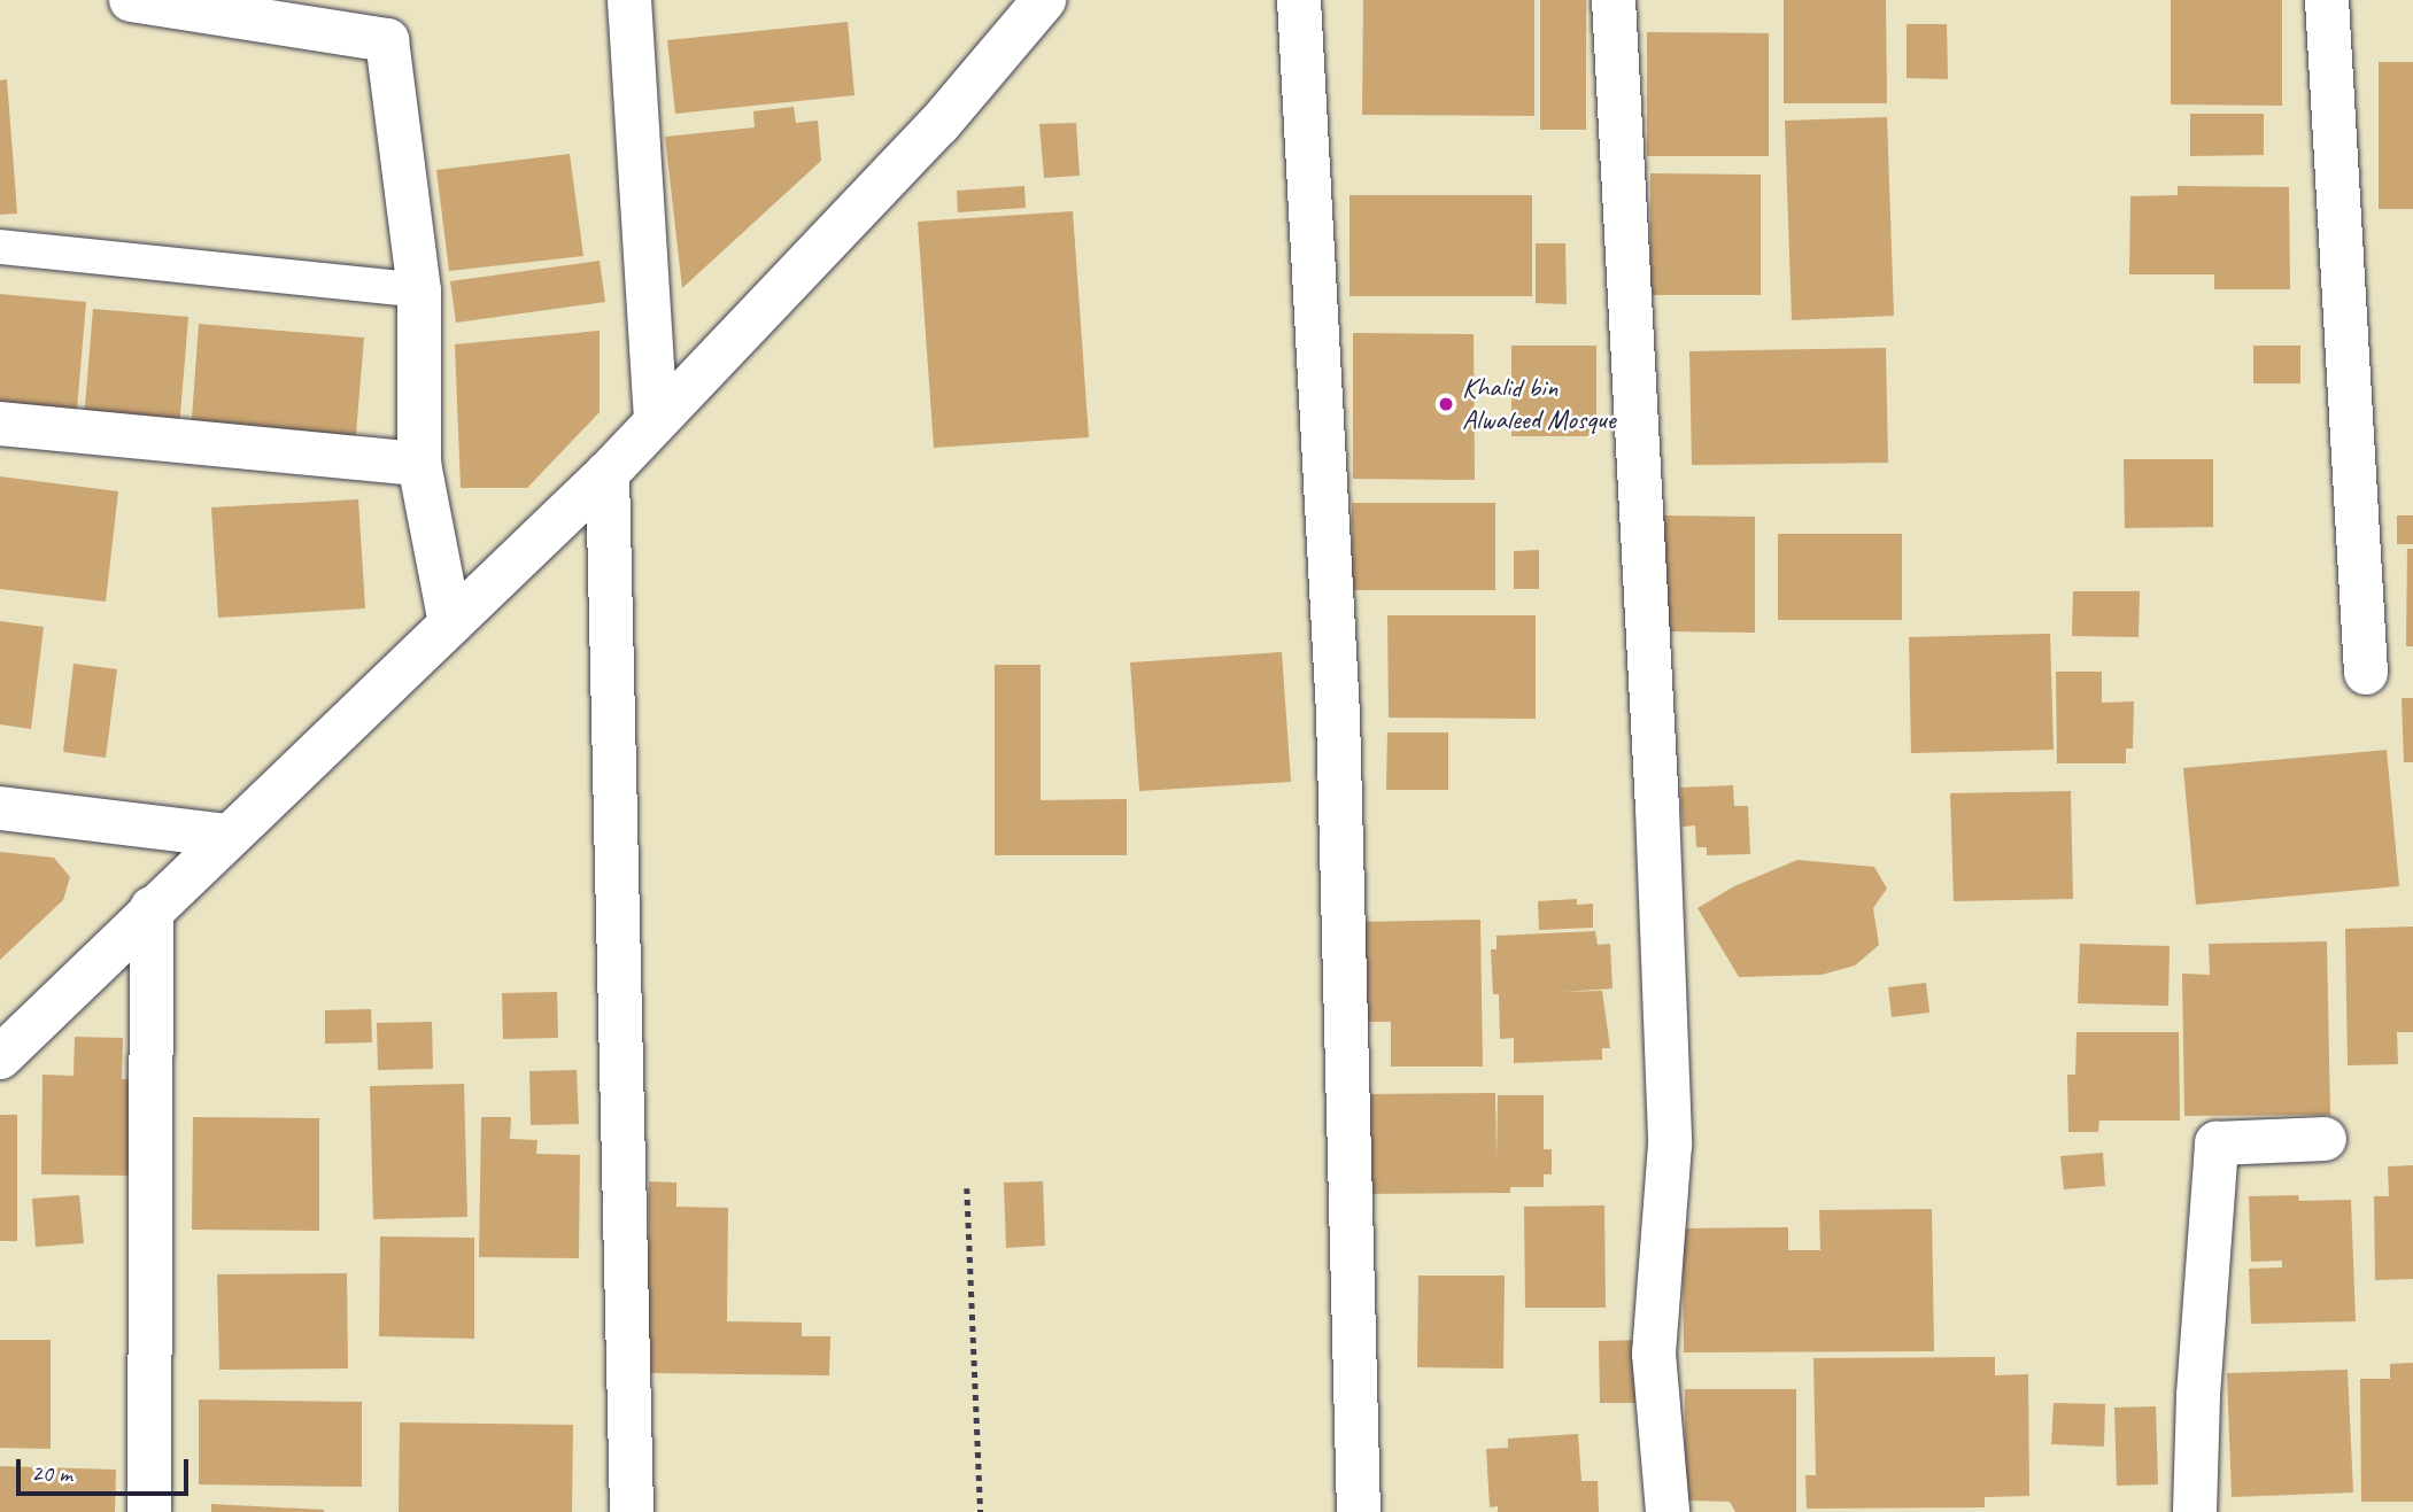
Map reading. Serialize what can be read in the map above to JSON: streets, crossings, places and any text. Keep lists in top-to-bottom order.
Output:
{
  "places": ["Khalid bin Alwaleed Mosque"],
  "scale_bar": "20 m"
}
